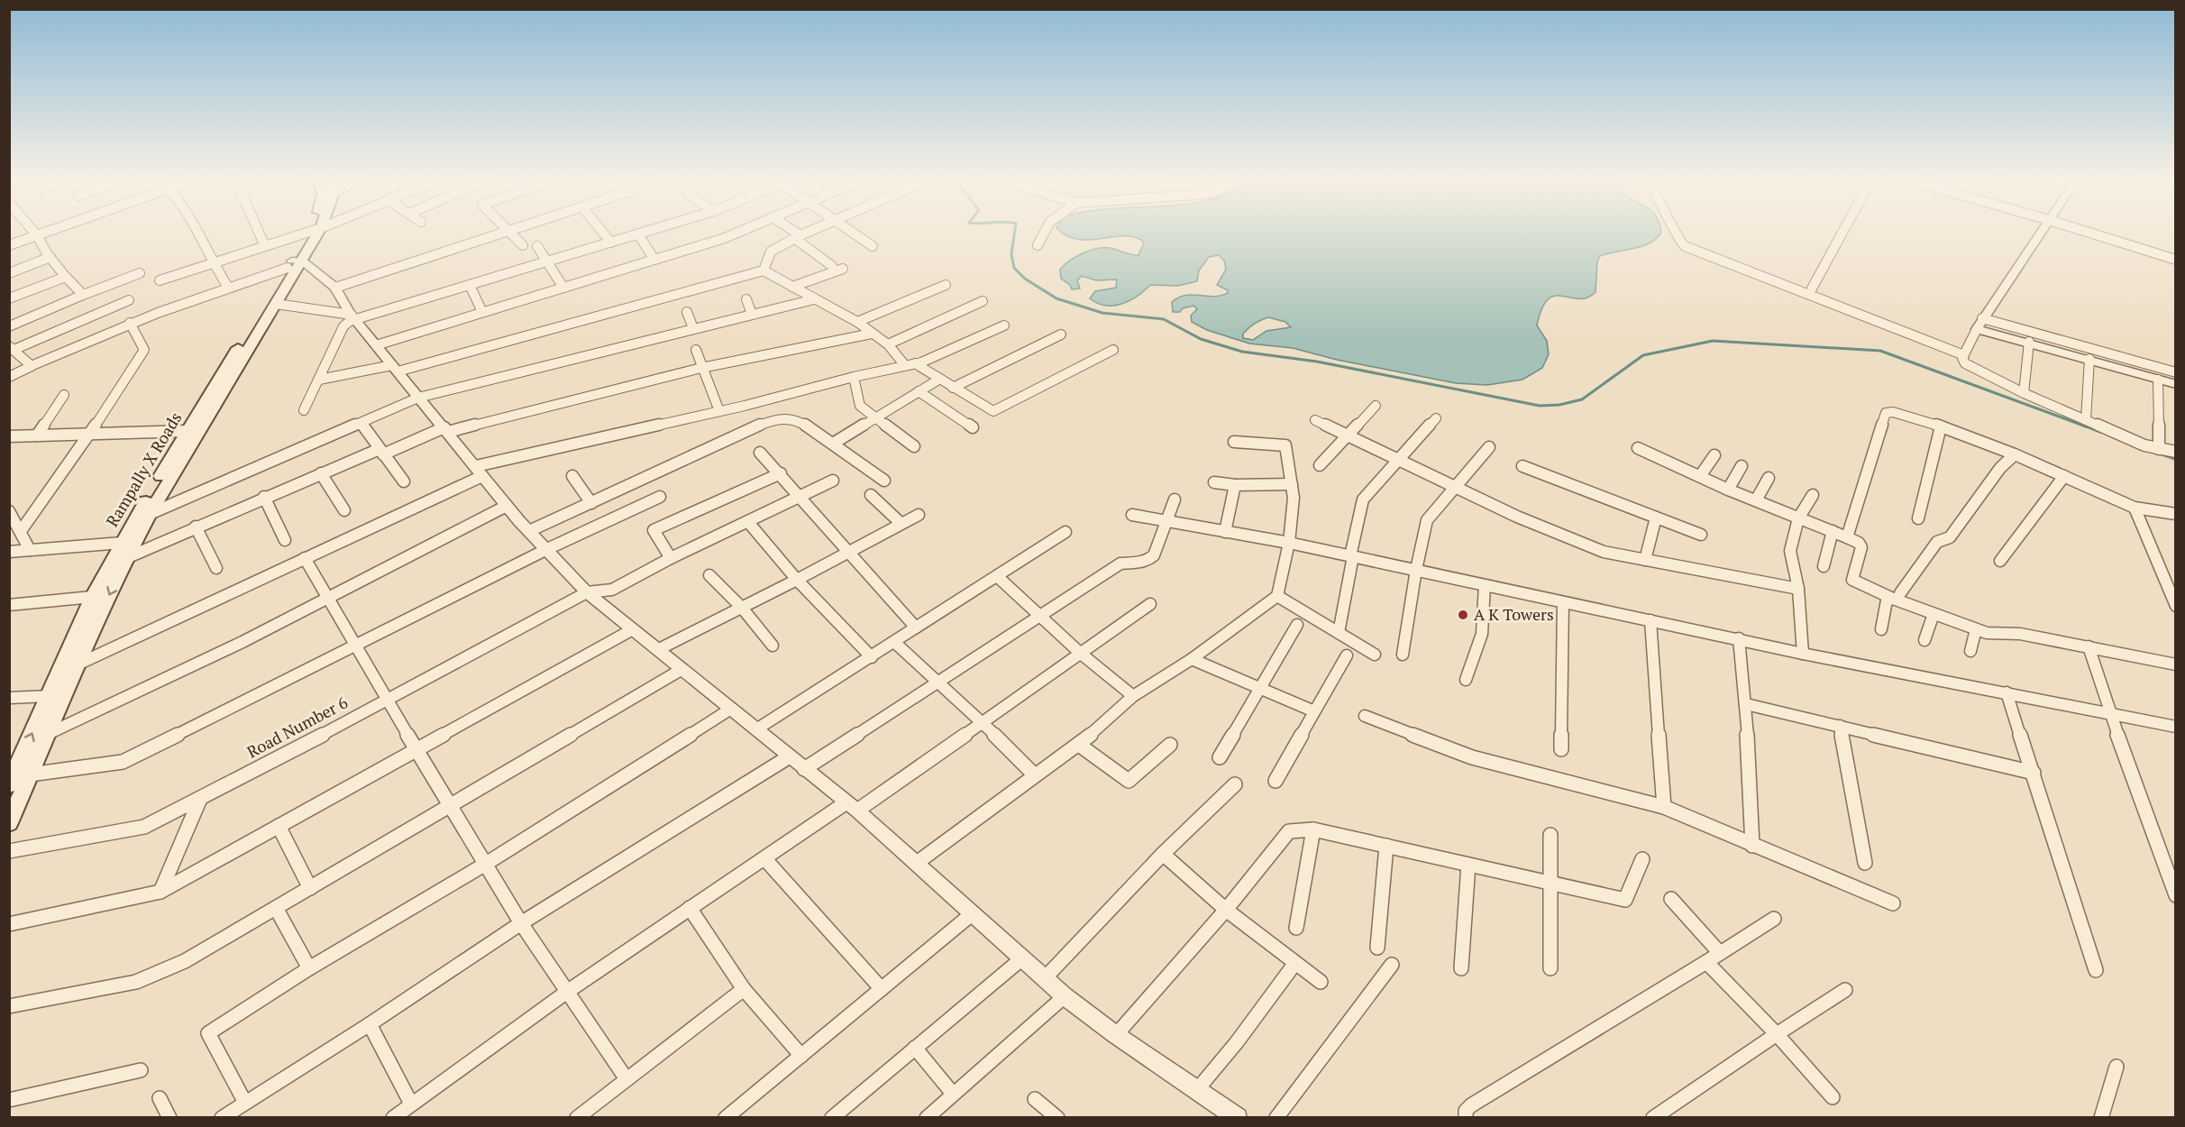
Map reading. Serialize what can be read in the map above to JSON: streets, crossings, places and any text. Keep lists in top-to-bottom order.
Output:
{
  "streets": {
    "main road": ["Rampally X Roads"],
    "street": ["Road Number 6"]
  },
  "places": ["A K Towers"]
}
